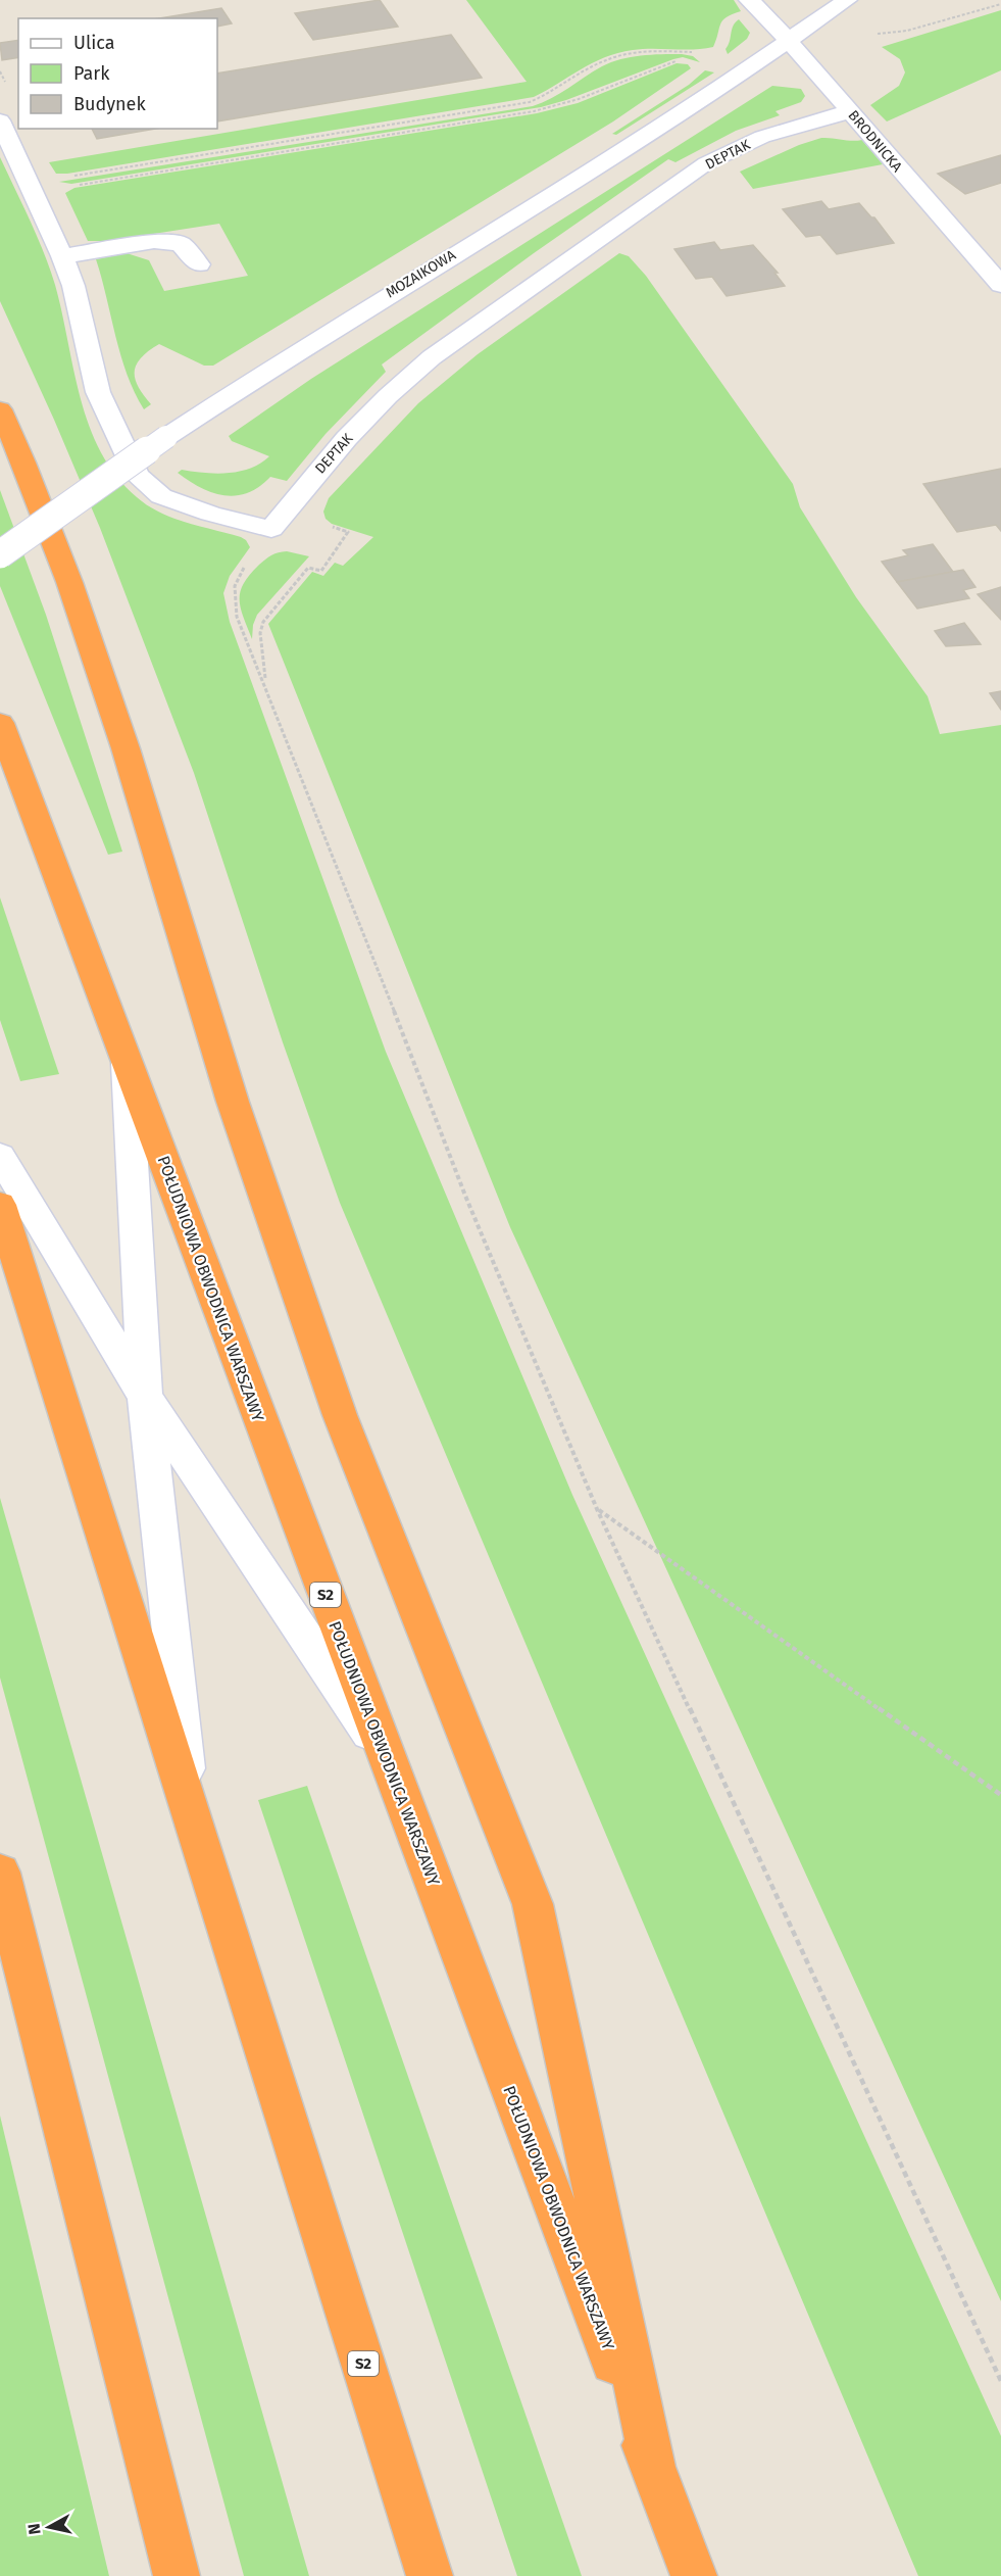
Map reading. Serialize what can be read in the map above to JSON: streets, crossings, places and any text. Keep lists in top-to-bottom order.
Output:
{
  "streets": {
    "highway": ["POŁUDNIOWA OBWODNICA WARSZAWY", "S2"],
    "street": ["BRODNICKA", "DEPTAK", "MOZAIKOWA"]
  },
  "crossings": [
    ["BRODNICKA", "DEPTAK"],
    ["BRODNICKA", "MOZAIKOWA"]
  ],
  "legend": ["Ulica", "Park", "Budynek"],
  "north": "left"
}
